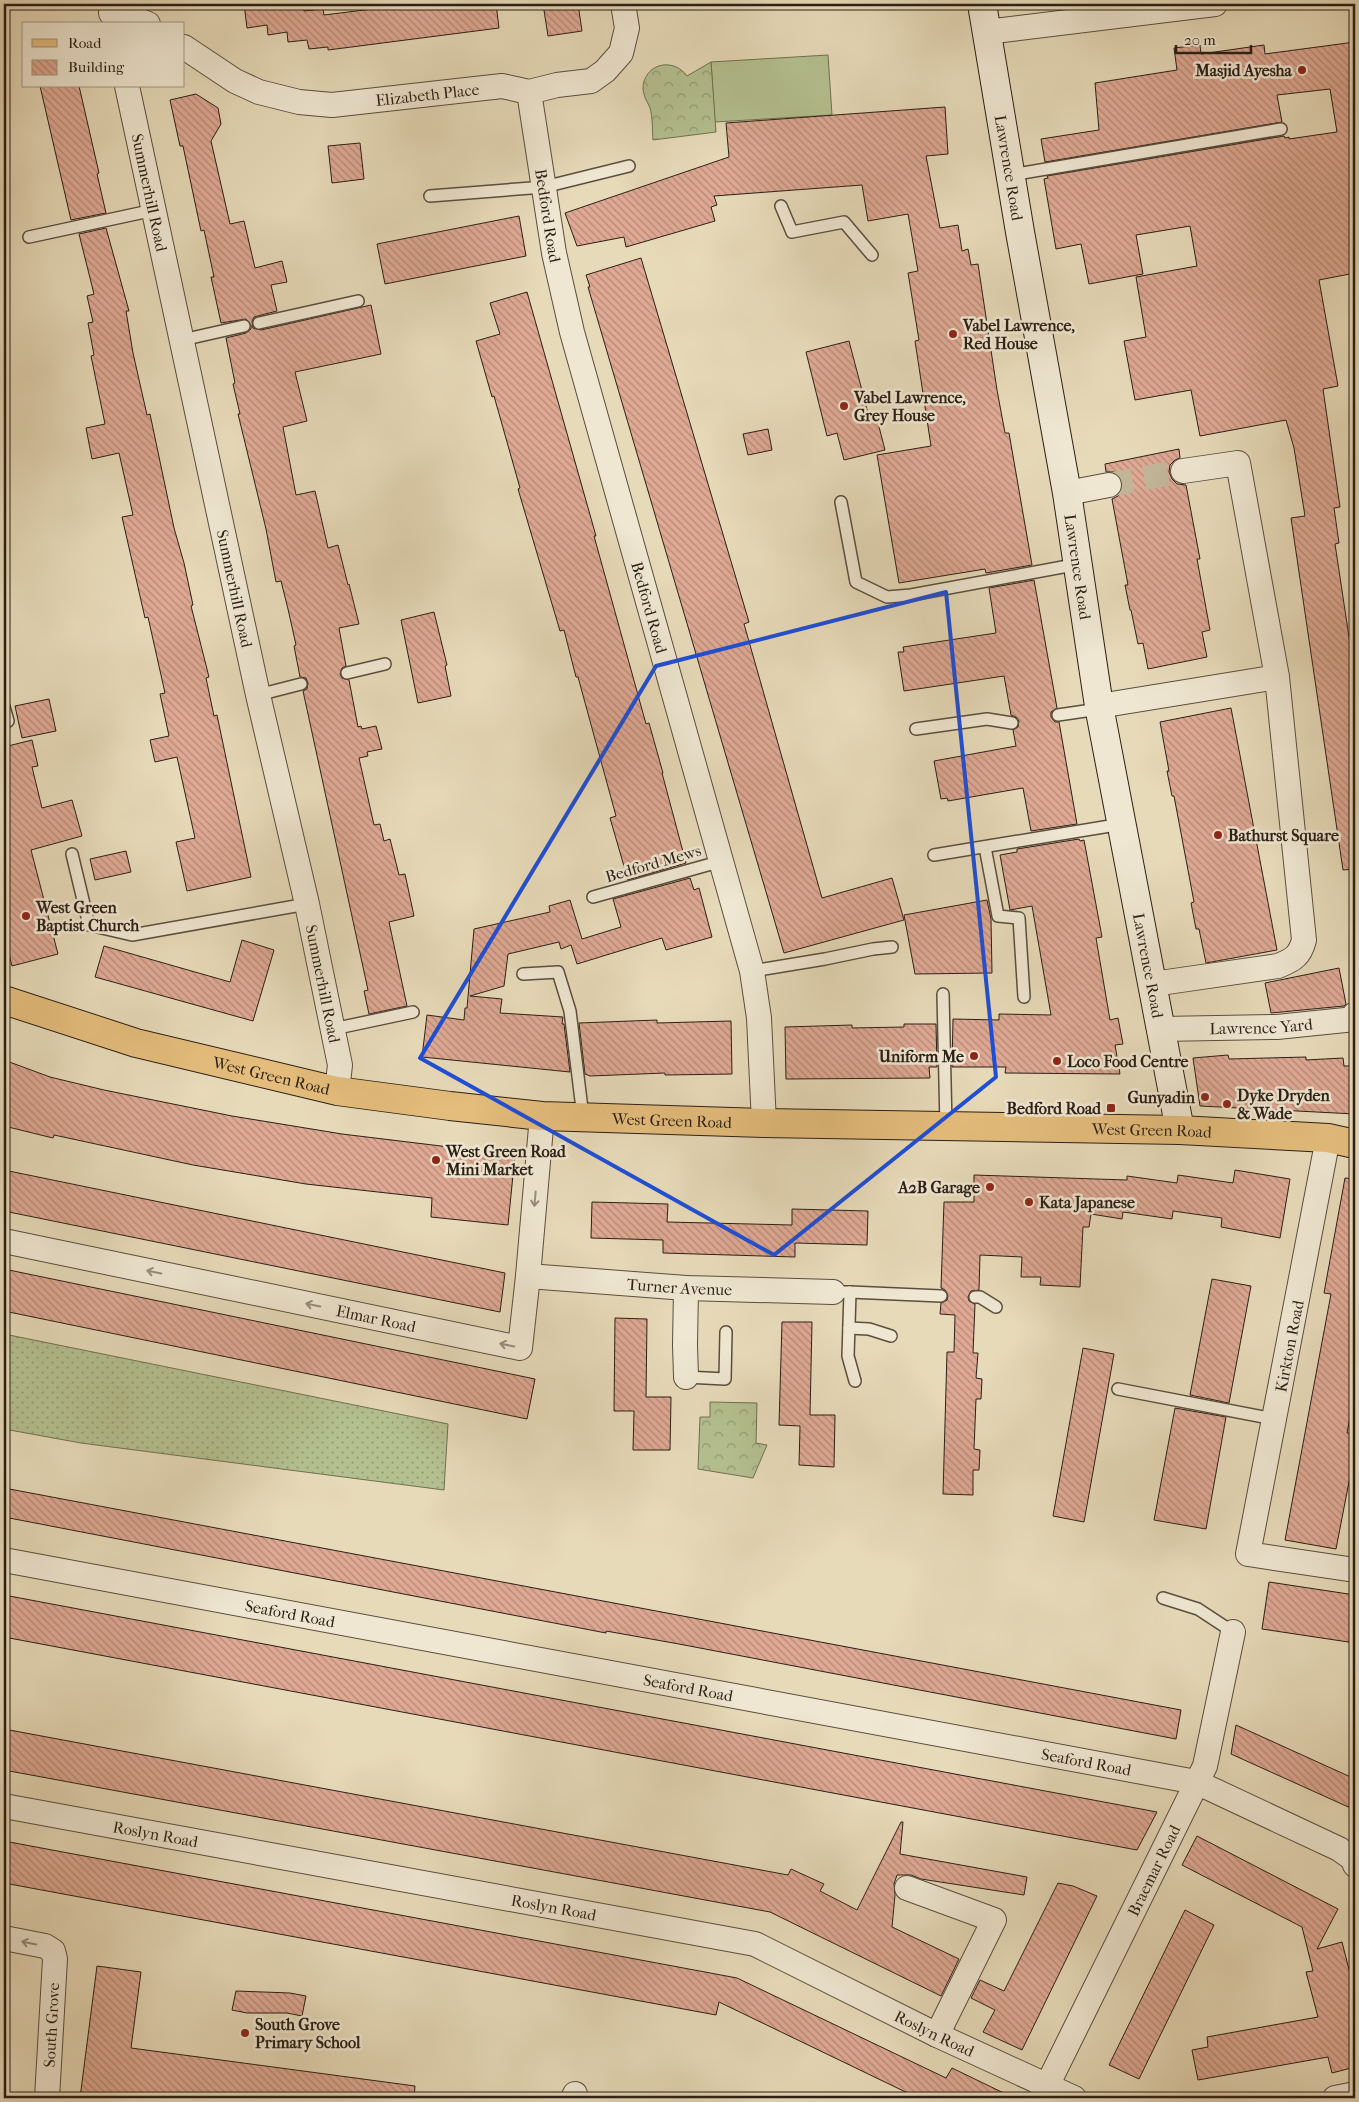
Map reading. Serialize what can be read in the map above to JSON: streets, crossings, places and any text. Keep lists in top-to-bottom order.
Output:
{
  "streets": {
    "main road": ["West Green Road"],
    "street": [
      "Elizabeth Place",
      "Lawrence Road",
      "Summerhill Road",
      "Bedford Road",
      "Lawrence Yard",
      "Turner Avenue",
      "Elmar Road",
      "Kirkton Road",
      "Seaford Road",
      "Roslyn Road",
      "Braemar Road",
      "South Grove"
    ],
    "lane": ["Bedford Mews"]
  },
  "crossings": [
    ["Elizabeth Place", "Bedford Road"],
    ["Lawrence Road", "Lawrence Yard"],
    ["Lawrence Road", "West Green Road"],
    ["Summerhill Road", "West Green Road"],
    ["Bedford Road", "Bedford Mews"],
    ["Bedford Road", "West Green Road"],
    ["West Green Road", "Elmar Road"],
    ["West Green Road", "Kirkton Road"],
    ["Turner Avenue", "Elmar Road"],
    ["Seaford Road", "Braemar Road"],
    ["Roslyn Road", "Braemar Road"]
  ],
  "one_way": ["South Grove"],
  "places": {
    "other": [
      "Masjid Ayesha",
      "Vabel Lawrence, Red House",
      "Vabel Lawrence, Grey House",
      "Bathurst Square",
      "West Green Baptist Church",
      "Uniform Me",
      "Loco Food Centre",
      "Gunyadin",
      "Dyke Dryden & Wade",
      "West Green Road Mini Market",
      "A2B Garage",
      "Kata Japanese",
      "South Grove Primary School"
    ],
    "transit": ["Bedford Road"]
  },
  "legend": ["Road", "Building"],
  "scale_bar": "20 m"
}
